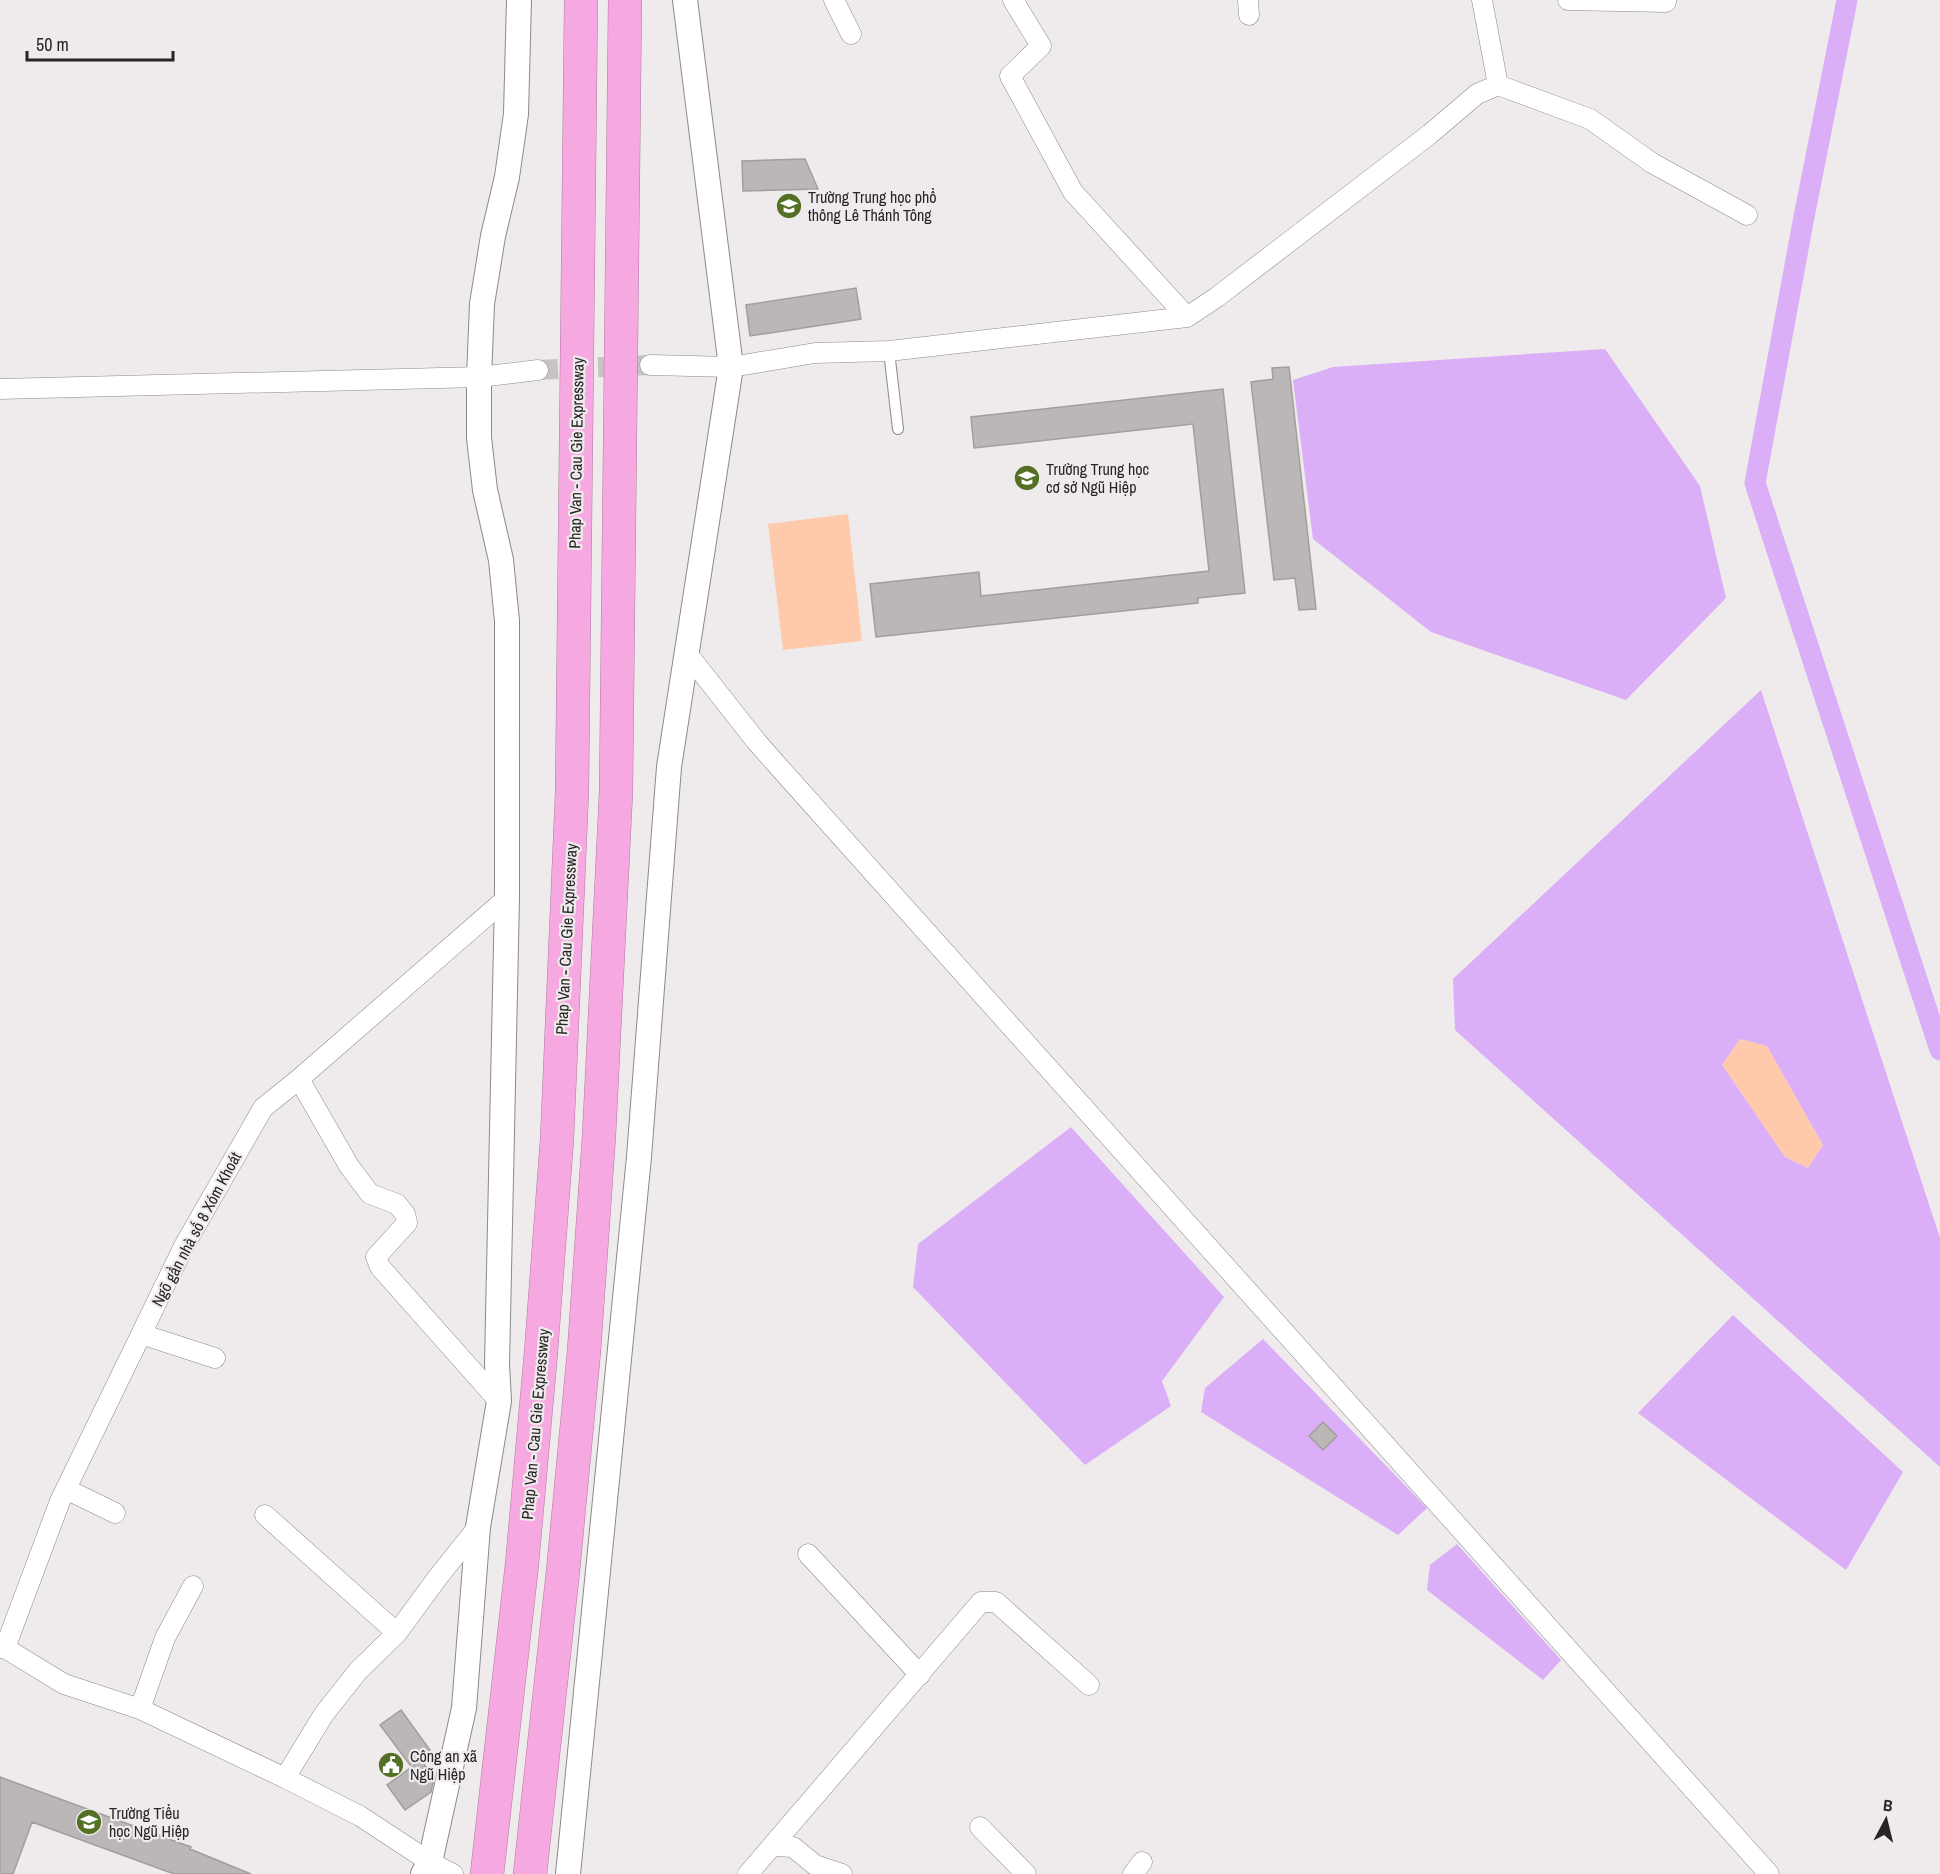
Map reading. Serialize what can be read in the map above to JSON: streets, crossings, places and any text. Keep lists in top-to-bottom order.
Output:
{
  "streets": {
    "highway": ["Phap Van - Cau Gie Expressway"],
    "street": ["Ngõ gần nhà số 8 Xóm Khoát"]
  },
  "places": {
    "school or university": ["Trường Trung học phổ thông Lê Thánh Tông", "Trường Trung học cơ sở Ngũ Hiệp", "Trường Tiểu học Ngũ Hiệp"],
    "public building": ["Công an xã Ngũ Hiệp"]
  },
  "scale_bar": "50 m",
  "north": "top"
}
